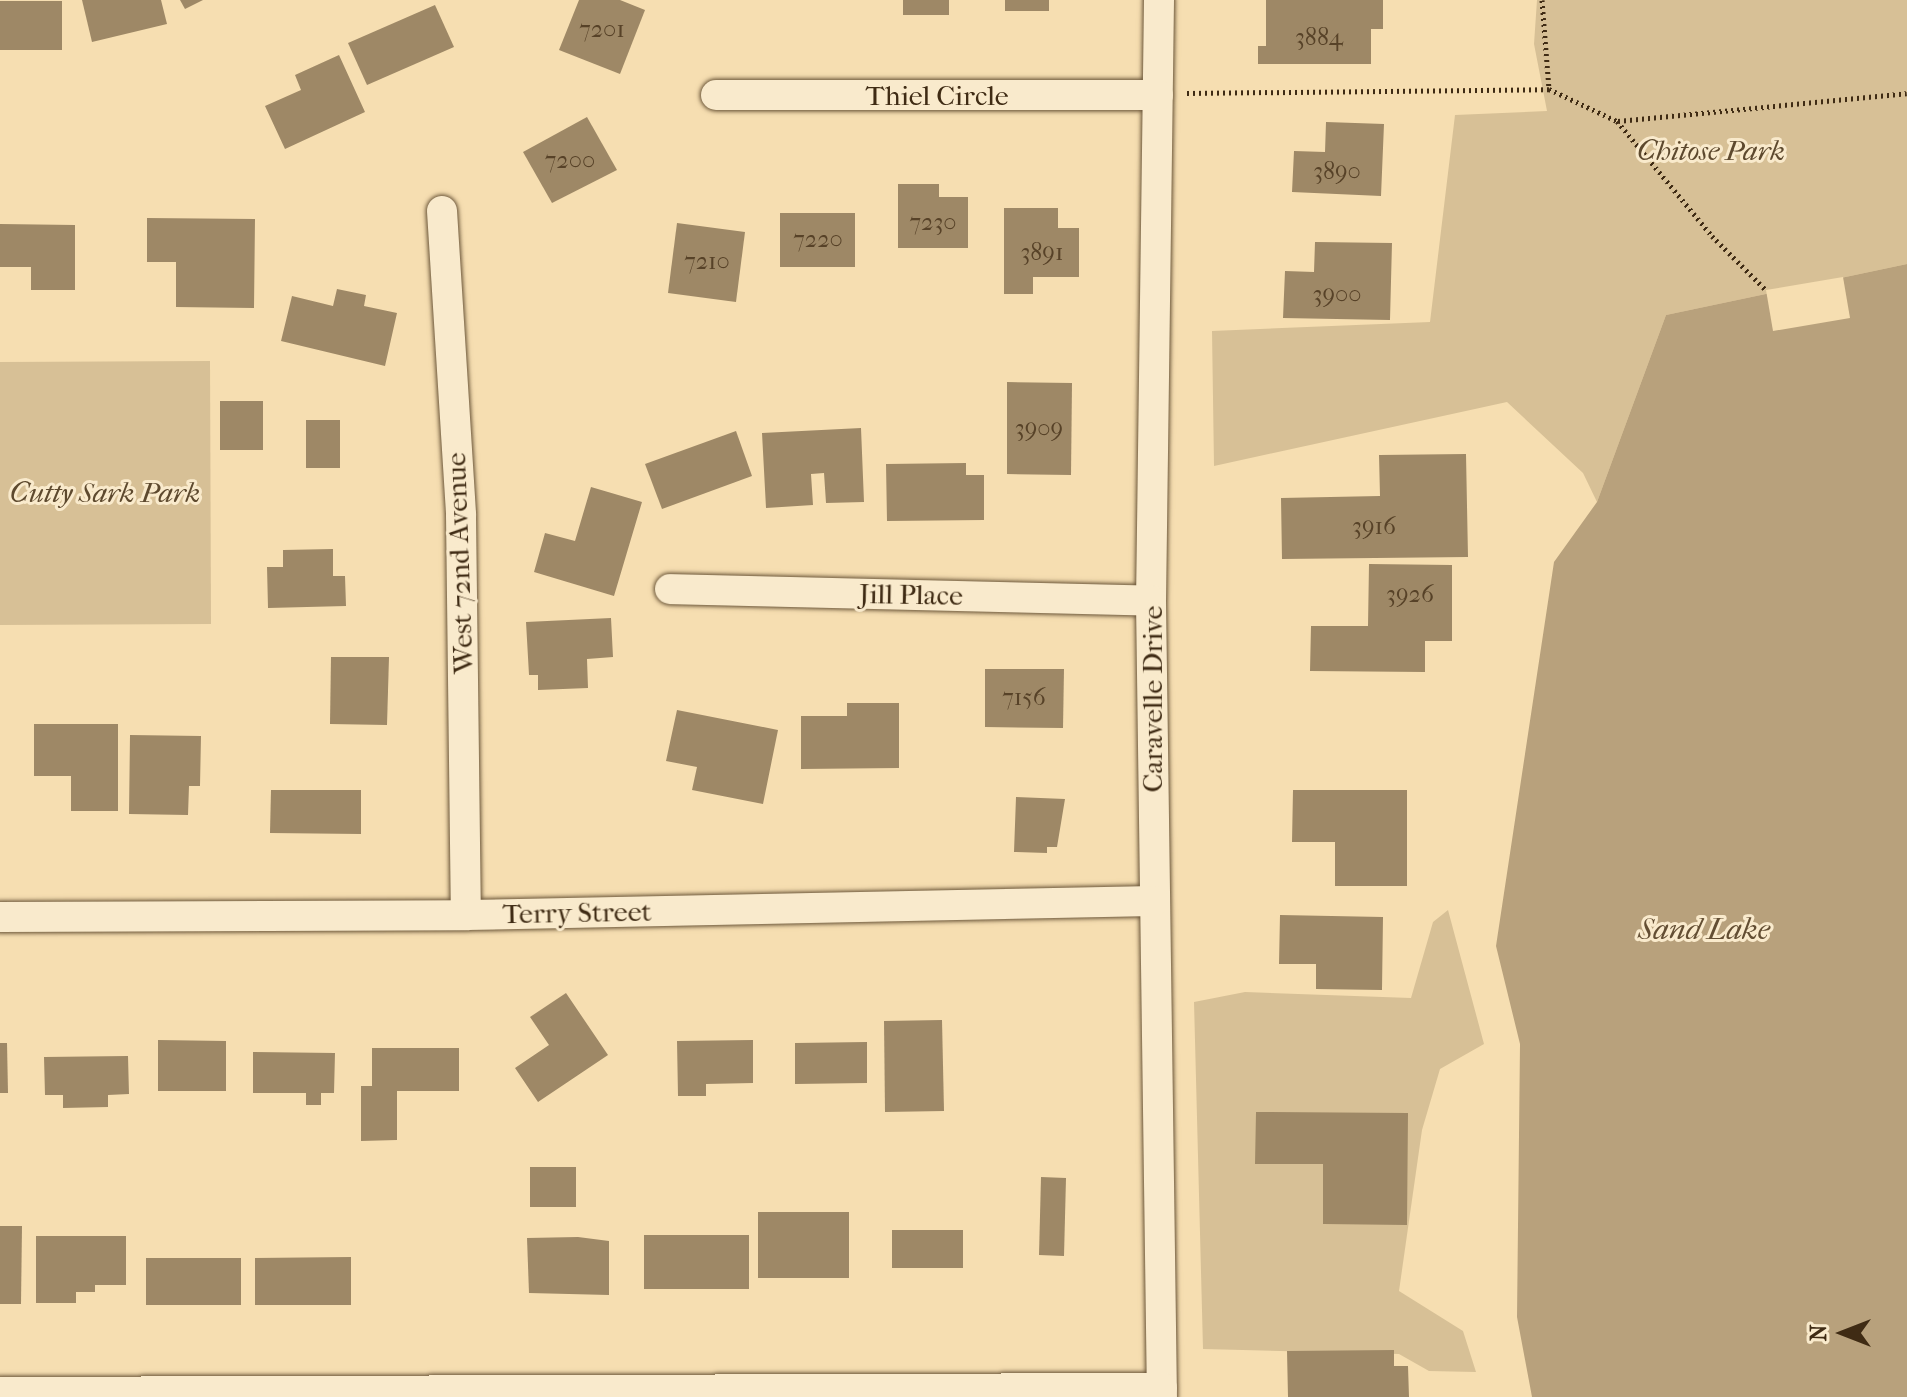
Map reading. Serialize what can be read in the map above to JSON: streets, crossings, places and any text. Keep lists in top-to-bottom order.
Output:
{
  "streets": {
    "street": [
      "Thiel Circle",
      "West 72nd Avenue",
      "Jill Place",
      "Caravelle Drive",
      "Terry Street"
    ]
  },
  "crossings": [
    ["Thiel Circle", "Caravelle Drive"],
    ["West 72nd Avenue", "Terry Street"],
    ["Jill Place", "Caravelle Drive"],
    ["Caravelle Drive", "Terry Street"]
  ],
  "water": ["Sand Lake"],
  "parks": ["Chitose Park", "Cutty Sark Park"],
  "house_numbers": [
    "7201",
    "3884",
    "7200",
    "3890",
    "7230",
    "7220",
    "3891",
    "7210",
    "3900",
    "3909",
    "3916",
    "3926",
    "7156"
  ],
  "north": "left"
}
